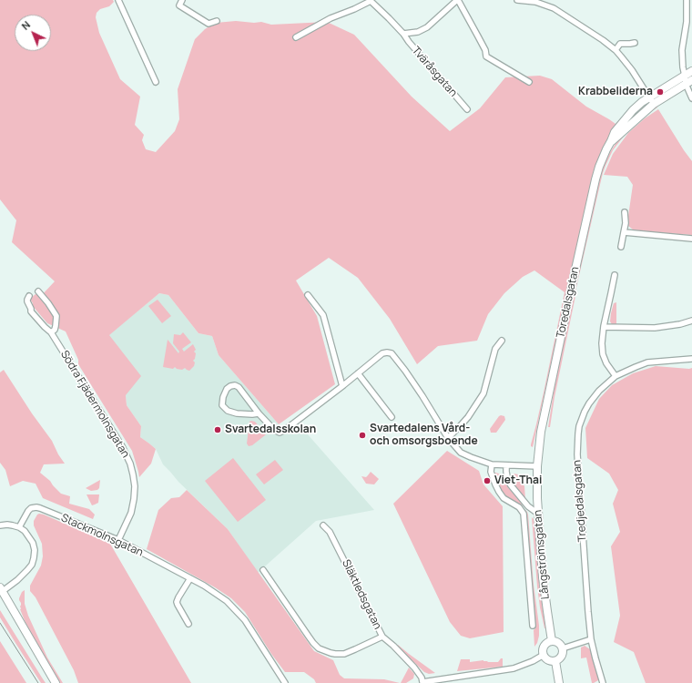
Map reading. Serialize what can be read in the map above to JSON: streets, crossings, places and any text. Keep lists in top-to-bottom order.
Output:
{
  "streets": {
    "street": [
      "Tväråsgatan",
      "Toredalsgatan",
      "Södra Fjädermolnsgatan",
      "Tredjedalsgatan",
      "Stackmolnsgatan",
      "Långströmsgatan",
      "Släktledsgatan"
    ]
  },
  "crossings": [
    ["Toredalsgatan", "Långströmsgatan"],
    ["Södra Fjädermolnsgatan", "Stackmolnsgatan"],
    ["Långströmsgatan", "Släktledsgatan"]
  ],
  "places": [
    "Krabbeliderna",
    "Svartedalsskolan",
    "Svartedalens Vård- och omsorgsboende",
    "Viet-Thai"
  ],
  "north": "top left"
}
